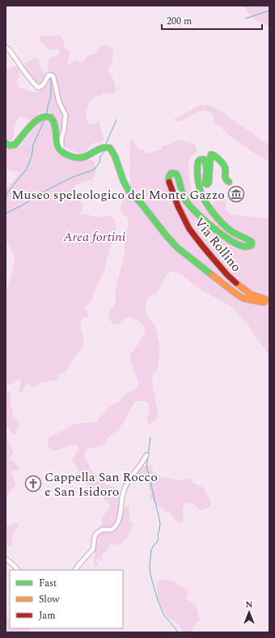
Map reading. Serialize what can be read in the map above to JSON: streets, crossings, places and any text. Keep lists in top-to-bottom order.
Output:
{
  "streets": {
    "street": ["Via Rollino"]
  },
  "parks": ["Area fortini"],
  "places": {
    "museum": ["Museo speleologico del Monte Gazzo"],
    "church": ["Cappella San Rocco e San Isidoro"]
  },
  "legend": ["Fast", "Slow", "Jam"],
  "scale_bar": "200 m",
  "north": "top"
}
